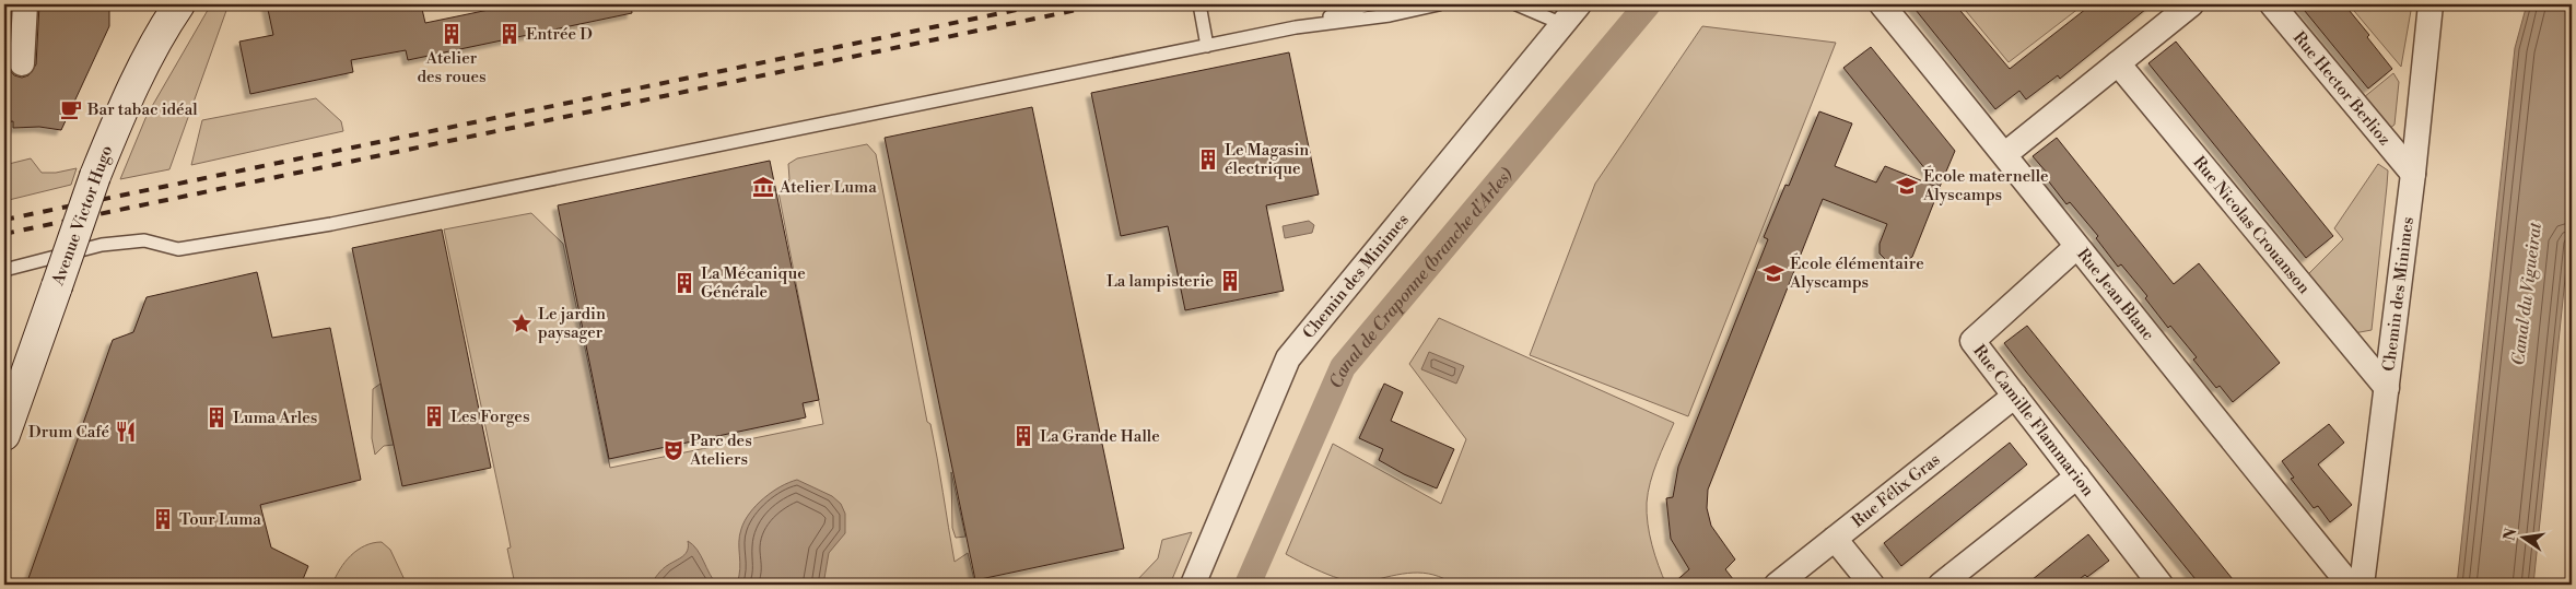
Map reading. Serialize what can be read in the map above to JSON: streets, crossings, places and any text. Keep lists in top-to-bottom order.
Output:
{
  "streets": {
    "main road": ["Avenue Victor Hugo"],
    "street": [
      "Rue Hector Berlioz",
      "Rue Nicolas Crouanson",
      "Chemin des Minimes",
      "Rue Jean Blanc",
      "Rue Camille Flammarion",
      "Rue Félix Gras"
    ]
  },
  "crossings": [
    ["Rue Hector Berlioz", "Chemin des Minimes"],
    ["Rue Nicolas Crouanson", "Chemin des Minimes"],
    ["Rue Jean Blanc", "Rue Camille Flammarion"],
    ["Rue Camille Flammarion", "Rue Félix Gras"]
  ],
  "water": ["Canal de Craponne (branche d'Arles)", "Canal du Vigueirat"],
  "places": {
    "building": [
      "Atelier des roues",
      "Entrée D",
      "Le Magasin électrique",
      "La lampisterie",
      "La Mécanique Générale",
      "Les Forges",
      "Luma Arles",
      "La Grande Halle",
      "Tour Luma"
    ],
    "cafe": ["Bar tabac idéal"],
    "school or university": ["École maternelle Alyscamps", "École élémentaire Alyscamps"],
    "museum": ["Atelier Luma"],
    "place": ["Le jardin paysager"],
    "restaurant": ["Drum Café"],
    "theatre": ["Parc des Ateliers"]
  },
  "north": "left"
}
